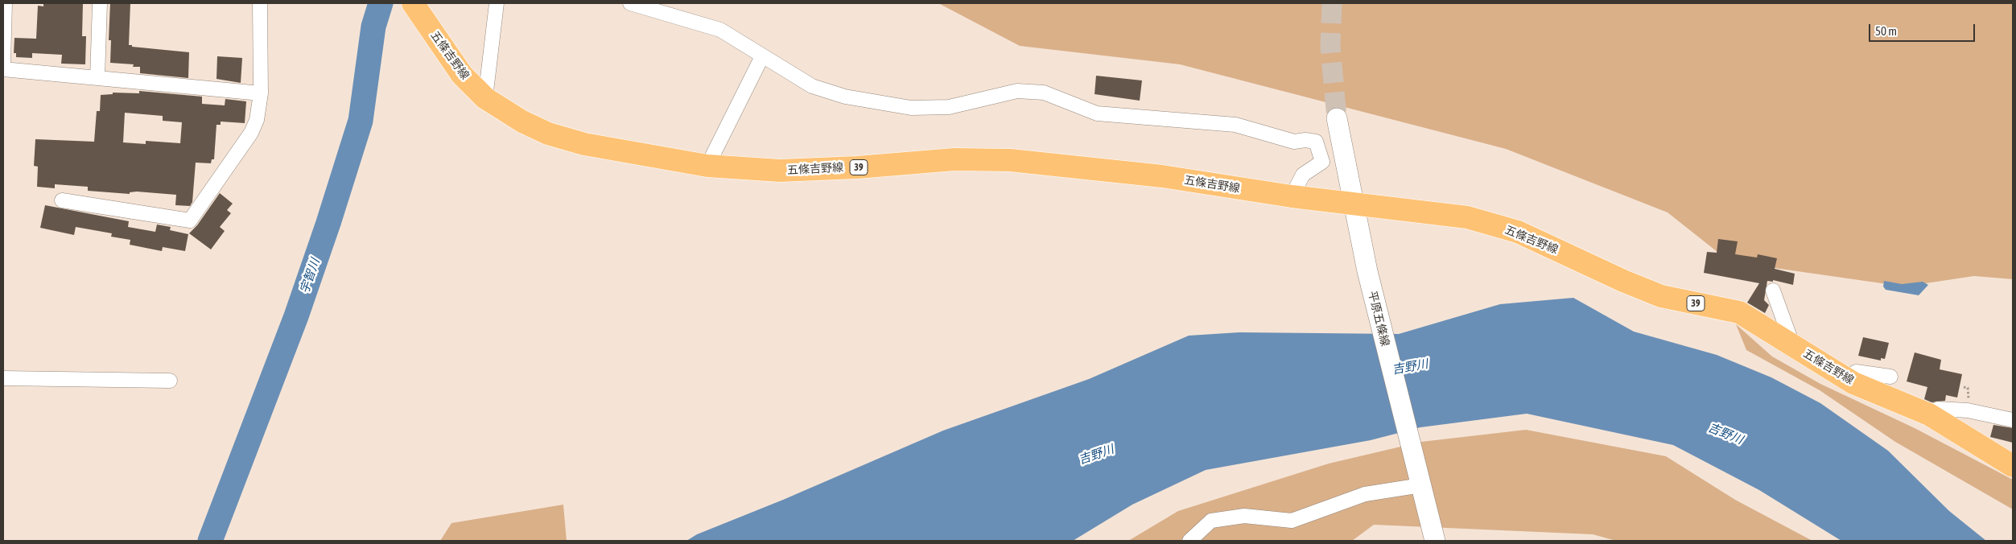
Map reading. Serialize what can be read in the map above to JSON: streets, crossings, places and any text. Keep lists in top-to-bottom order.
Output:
{
  "streets": {
    "main road": ["五條吉野線", "39", "平原五條線"]
  },
  "crossings": [
    ["五條吉野線", "平原五條線"]
  ],
  "water": ["宇智川", "吉野川"],
  "scale_bar": "50 m"
}
